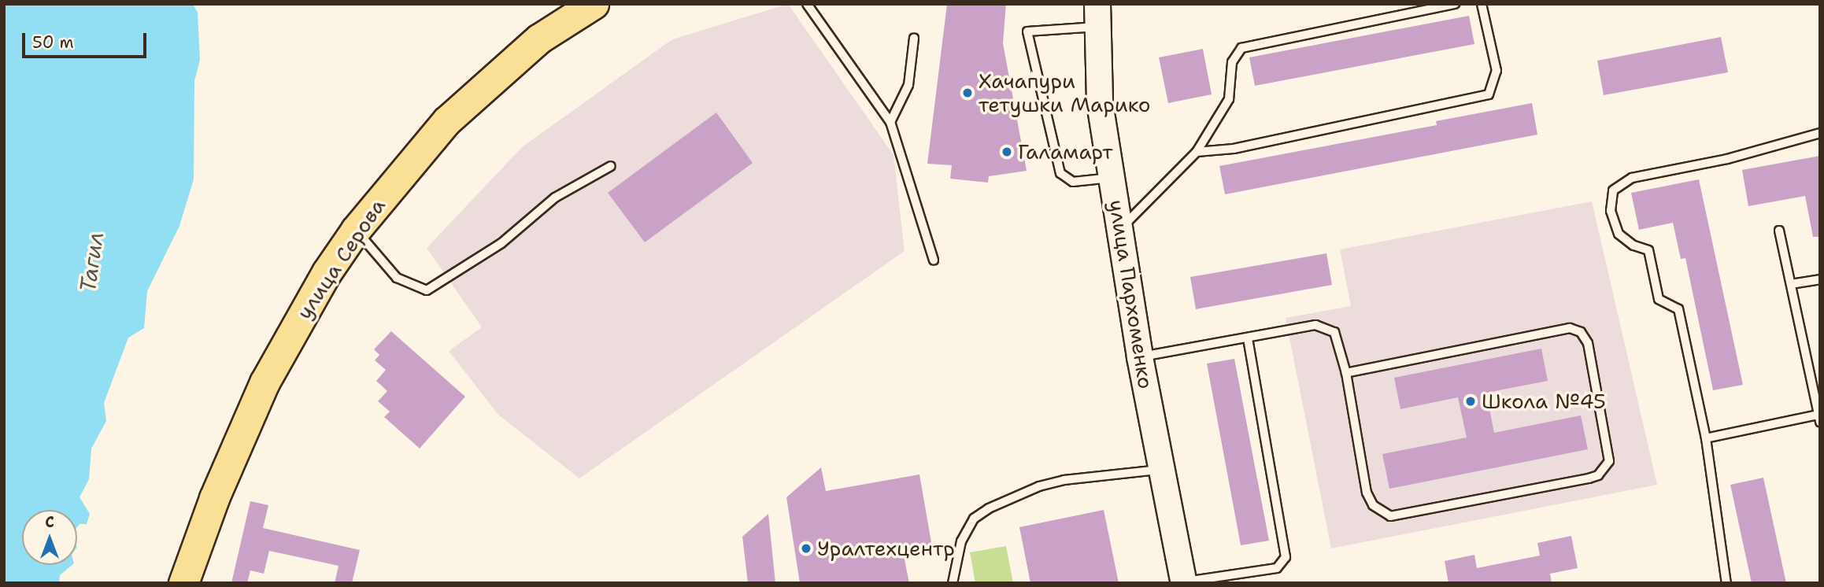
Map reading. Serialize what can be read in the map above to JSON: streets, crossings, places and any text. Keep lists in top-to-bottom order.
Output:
{
  "streets": {
    "main road": ["улица Серова", "улица Пархоменко"]
  },
  "water": ["Тагил"],
  "places": [
    "Хачапури тетушки Марико",
    "Галамарт",
    "Школа №45",
    "Уралтехцентр"
  ],
  "scale_bar": "50 m",
  "north": "top"
}
